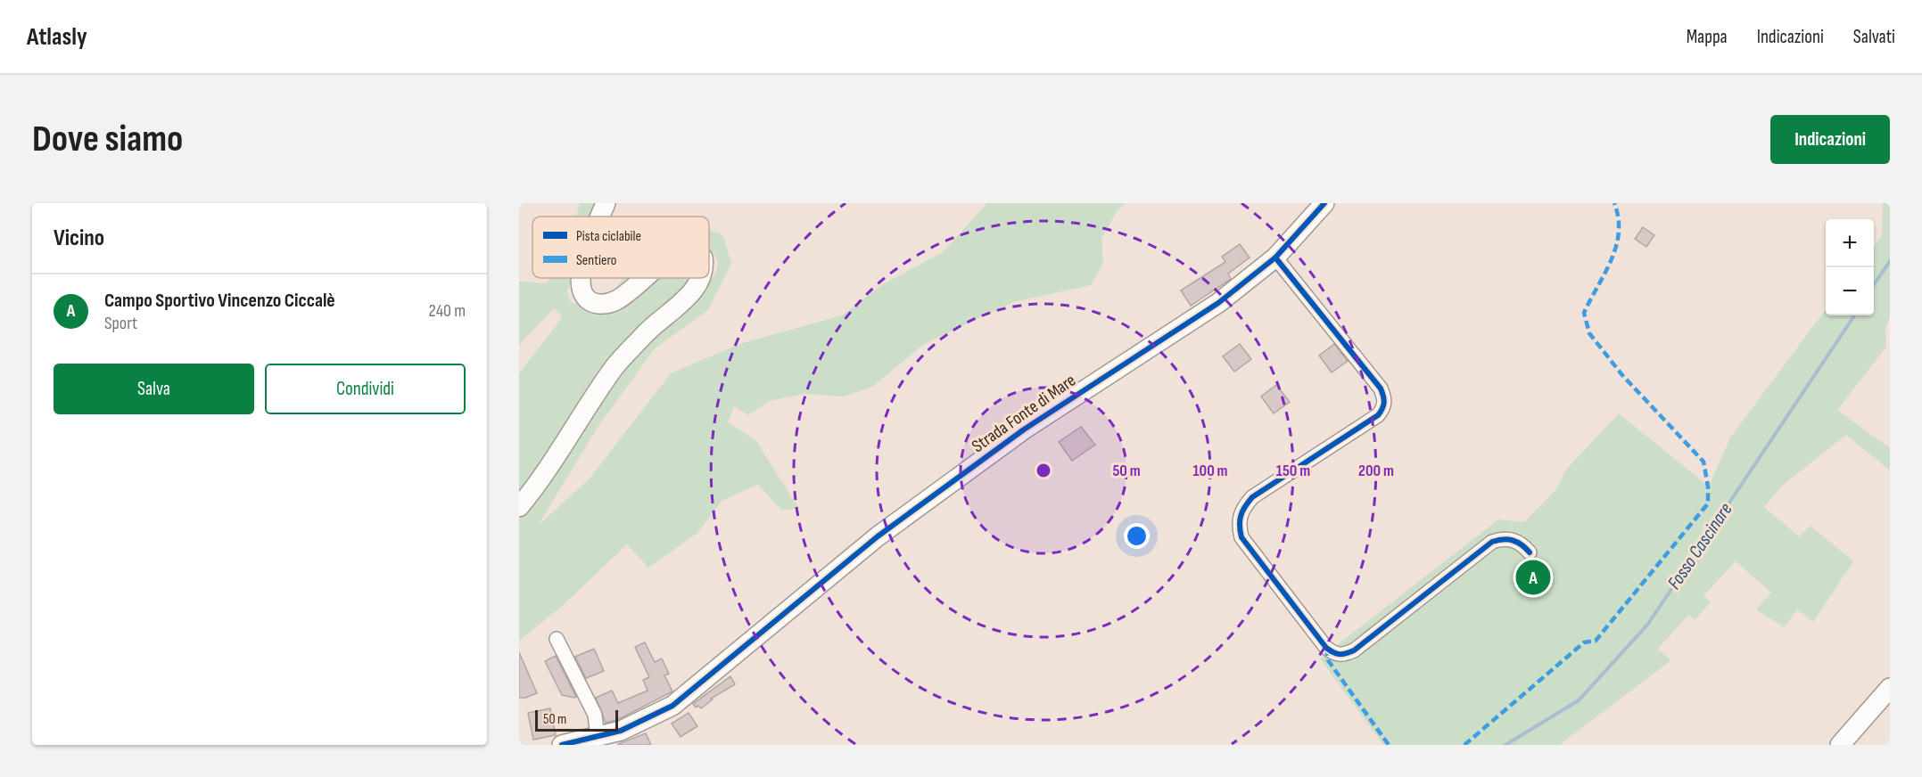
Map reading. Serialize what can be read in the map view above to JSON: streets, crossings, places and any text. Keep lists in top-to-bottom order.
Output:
{
  "streets": {
    "street": ["Strada Fonte di Mare"]
  },
  "water": ["Fosso Cascinare"],
  "legend": ["Pista ciclabile", "Sentiero"],
  "scale_bar": "50 m",
  "page": {
    "header": "Atlasly",
    "nav": ["Mappa", "Indicazioni", "Salvati"],
    "buttons": [
      "Indicazioni",
      ["Salva", "Condividi"]
    ],
    "title": "Dove siamo",
    "heading": "Vicino",
    "map_buttons": ["+", "−"],
    "list": [
      {
        "mark": "A",
        "name": "Campo Sportivo Vincenzo Ciccalè",
        "note": "Sport",
        "value": "240 m"
      }
    ],
    "pins": "A",
    "scale": "50 m"
  },
  "rings": [
    "50 m",
    "100 m",
    "150 m",
    "200 m"
  ]
}
